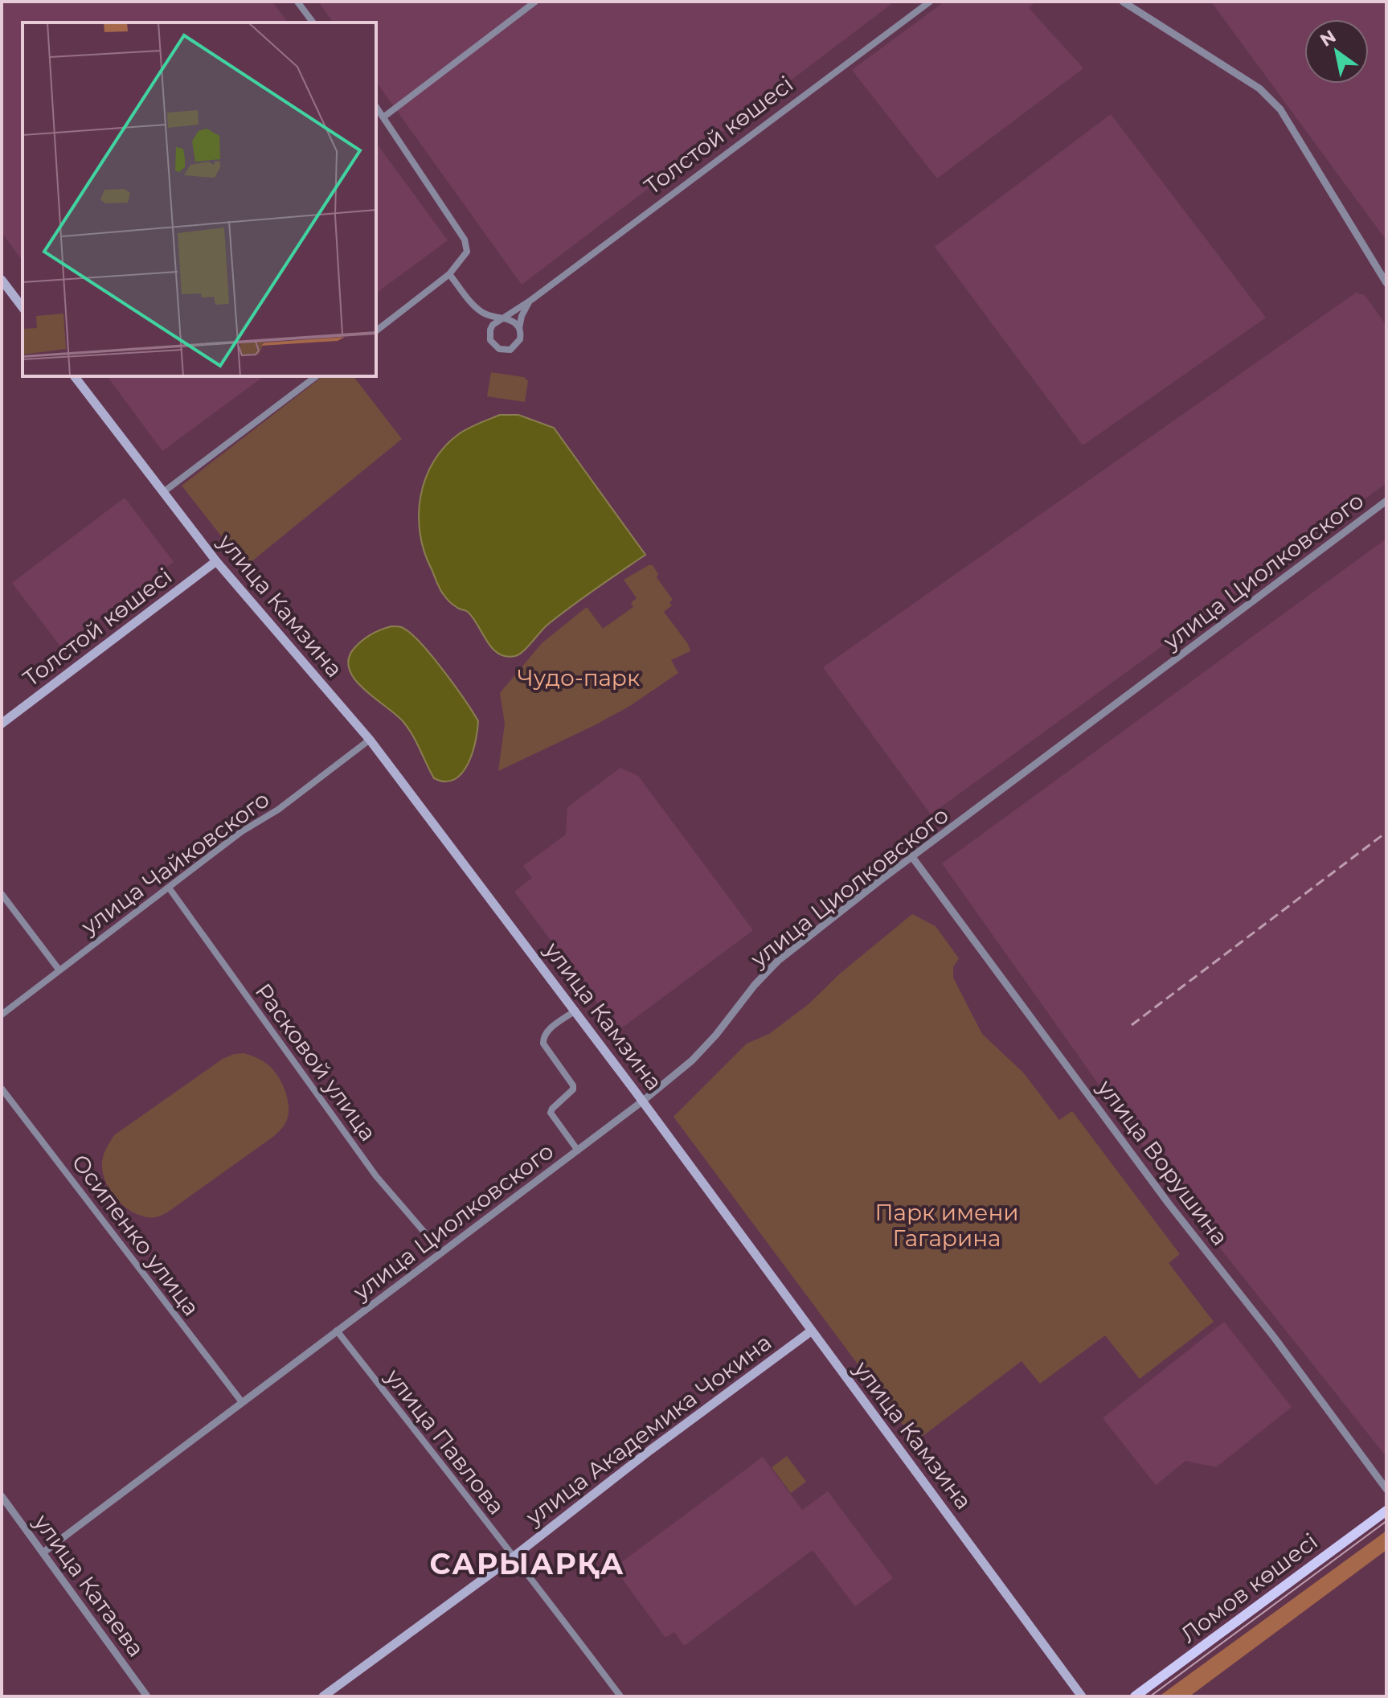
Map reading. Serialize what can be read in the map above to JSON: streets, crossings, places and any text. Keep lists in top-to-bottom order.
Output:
{
  "streets": {
    "main road": [
      "Толстой көшесі",
      "улица Камзина",
      "улица Академика Чокина",
      "Ломов көшесі"
    ],
    "street": [
      "улица Циолковского",
      "улица Чайковского",
      "Расковой улица",
      "улица Ворушина",
      "Осипенко улица",
      "улица Павлова",
      "улица Катаева"
    ]
  },
  "crossings": [
    ["Толстой көшесі", "улица Камзина"],
    ["улица Циолковского", "улица Камзина"],
    ["улица Циолковского", "Расковой улица"],
    ["улица Циолковского", "улица Ворушина"],
    ["улица Циолковского", "Осипенко улица"],
    ["улица Циолковского", "улица Павлова"],
    ["улица Циолковского", "улица Катаева"],
    ["улица Камзина", "улица Чайковского"],
    ["улица Камзина", "улица Академика Чокина"],
    ["улица Чайковского", "Расковой улица"],
    ["улица Академика Чокина", "улица Павлова"]
  ],
  "districts": ["САРЫАРҚА"],
  "parks": ["Чудо-парк", "Парк имени Гагарина"],
  "north": "top left"
}
